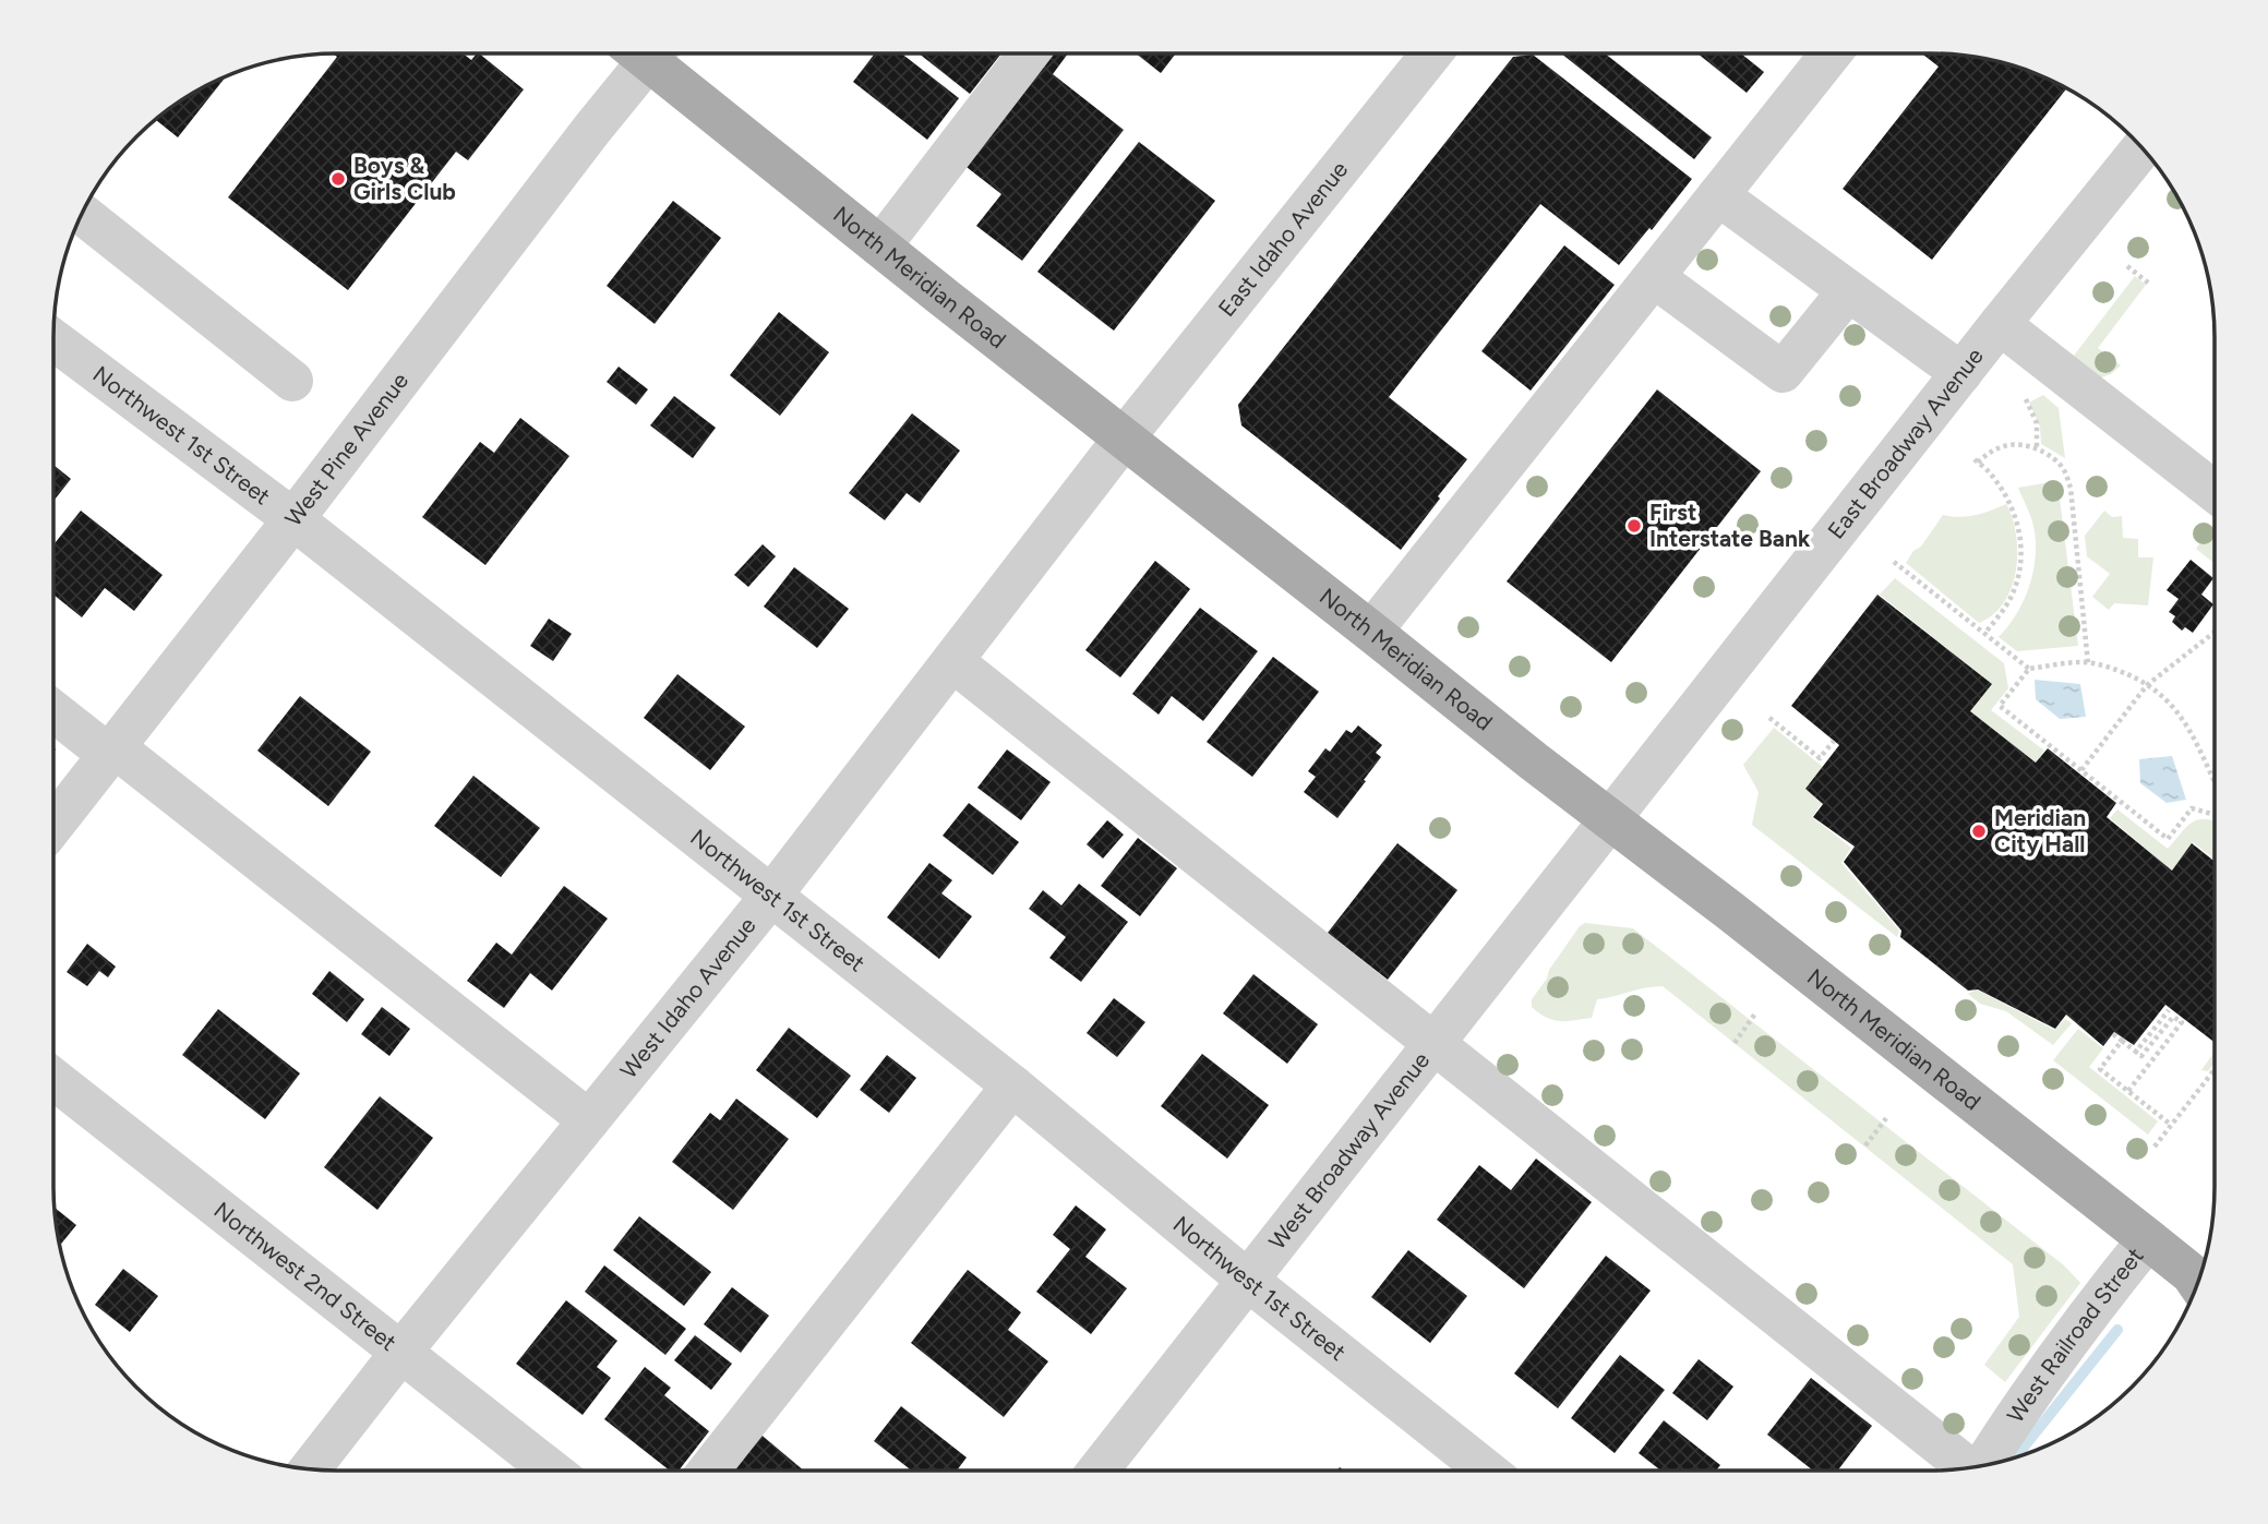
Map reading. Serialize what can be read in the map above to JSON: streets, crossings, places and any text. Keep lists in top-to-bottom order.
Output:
{
  "streets": {
    "main road": ["North Meridian Road"],
    "street": [
      "East Idaho Avenue",
      "Northwest 1st Street",
      "East Broadway Avenue",
      "West Pine Avenue",
      "West Idaho Avenue",
      "West Broadway Avenue",
      "Northwest 2nd Street",
      "West Railroad Street"
    ]
  },
  "crossings": [
    ["East Idaho Avenue", "North Meridian Road"],
    ["East Idaho Avenue", "West Idaho Avenue"],
    ["North Meridian Road", "East Broadway Avenue"],
    ["North Meridian Road", "West Idaho Avenue"],
    ["North Meridian Road", "West Broadway Avenue"],
    ["North Meridian Road", "West Railroad Street"],
    ["Northwest 1st Street", "West Pine Avenue"],
    ["Northwest 1st Street", "West Idaho Avenue"],
    ["Northwest 1st Street", "West Broadway Avenue"],
    ["East Broadway Avenue", "West Broadway Avenue"],
    ["West Idaho Avenue", "Northwest 2nd Street"]
  ],
  "places": ["Boys & Girls Club", "First Interstate Bank", "Meridian City Hall"]
}
